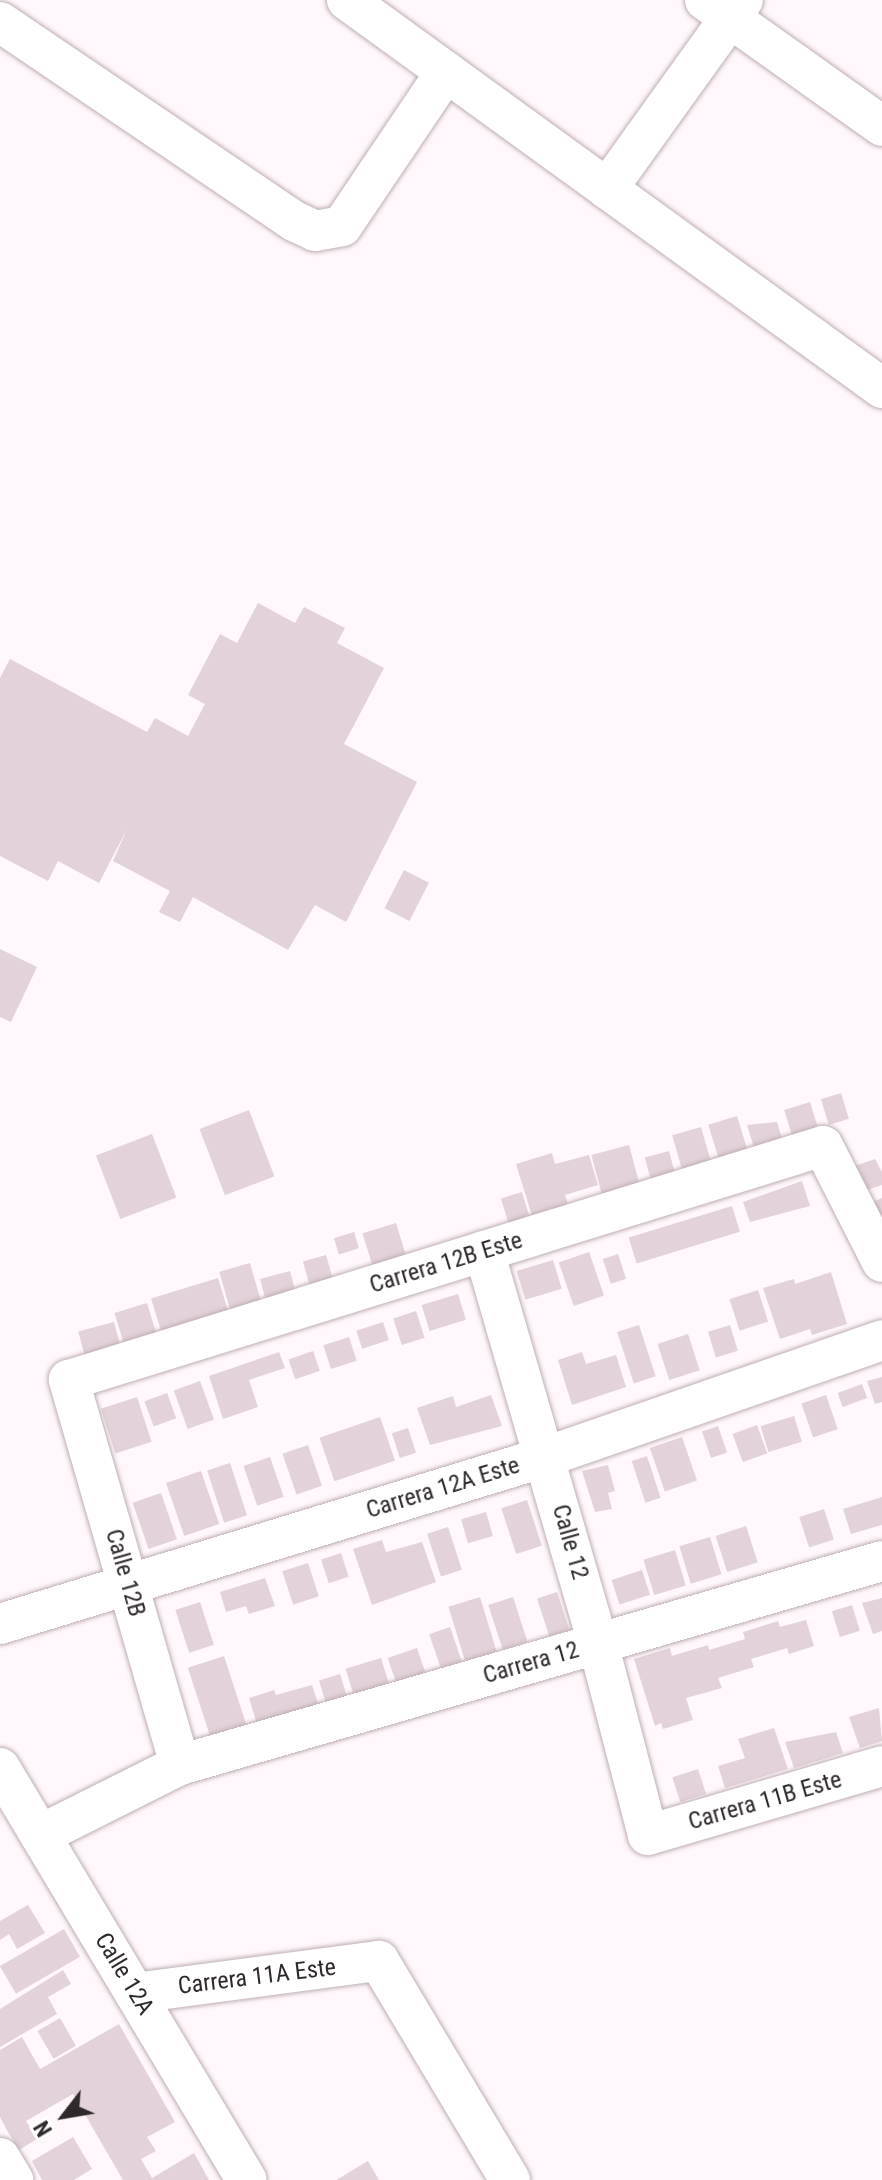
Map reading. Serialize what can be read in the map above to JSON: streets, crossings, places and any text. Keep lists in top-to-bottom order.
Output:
{
  "streets": {
    "street": [
      "Carrera 12B Este",
      "Carrera 12A Este",
      "Calle 12",
      "Calle 12B",
      "Carrera 12",
      "Carrera 11B Este",
      "Calle 12A",
      "Carrera 11A Este"
    ]
  },
  "crossings": [
    ["Carrera 12B Este", "Calle 12"],
    ["Carrera 12B Este", "Calle 12B"],
    ["Carrera 12A Este", "Calle 12"],
    ["Carrera 12A Este", "Calle 12B"],
    ["Calle 12", "Carrera 12"],
    ["Calle 12", "Carrera 11B Este"],
    ["Calle 12B", "Carrera 12"],
    ["Carrera 12", "Calle 12A"],
    ["Calle 12A", "Carrera 11A Este"]
  ],
  "north": "bottom left"
}
